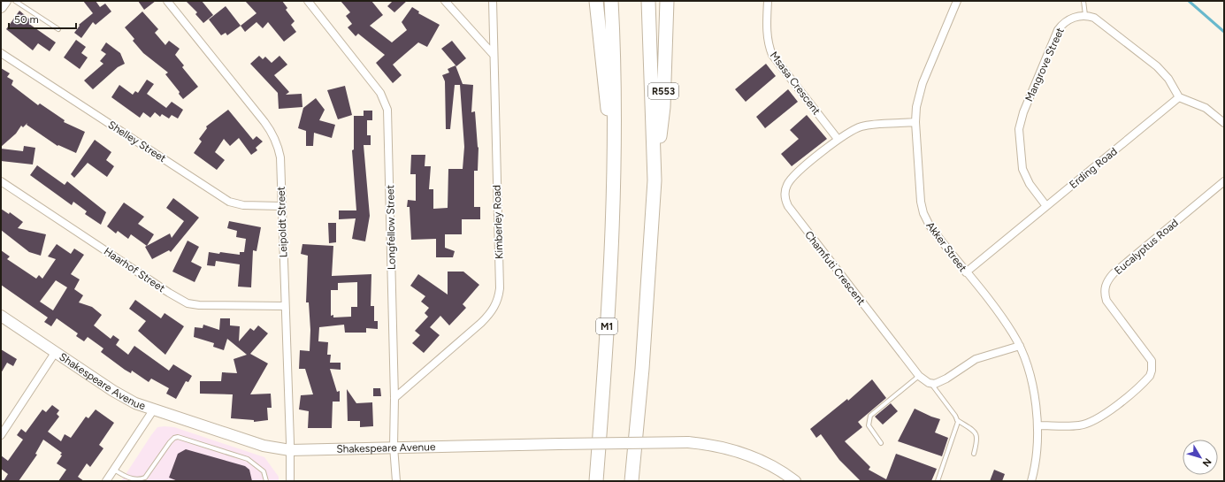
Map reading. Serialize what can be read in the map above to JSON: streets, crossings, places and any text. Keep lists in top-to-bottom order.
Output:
{
  "streets": {
    "highway": ["R553", "M1"],
    "street": [
      "Mangrove Street",
      "Msasa Crescent",
      "Shelley Street",
      "Erding Road",
      "Leipoldt Street",
      "Kimberley Road",
      "Longfellow Street",
      "Akker Street",
      "Eucalyptus Road",
      "Chamfuti Crescent",
      "Haarhof Street",
      "Shakespeare Avenue"
    ]
  },
  "crossings": [
    ["Mangrove Street", "Erding Road"],
    ["Msasa Crescent", "Chamfuti Crescent"],
    ["Shelley Street", "Leipoldt Street"],
    ["Erding Road", "Akker Street"],
    ["Leipoldt Street", "Haarhof Street"],
    ["Leipoldt Street", "Shakespeare Avenue"],
    ["Kimberley Road", "Longfellow Street"],
    ["Longfellow Street", "Shakespeare Avenue"],
    ["Akker Street", "Eucalyptus Road"],
    ["Akker Street", "Chamfuti Crescent"]
  ],
  "scale_bar": "50 m",
  "north": "bottom right"
}
